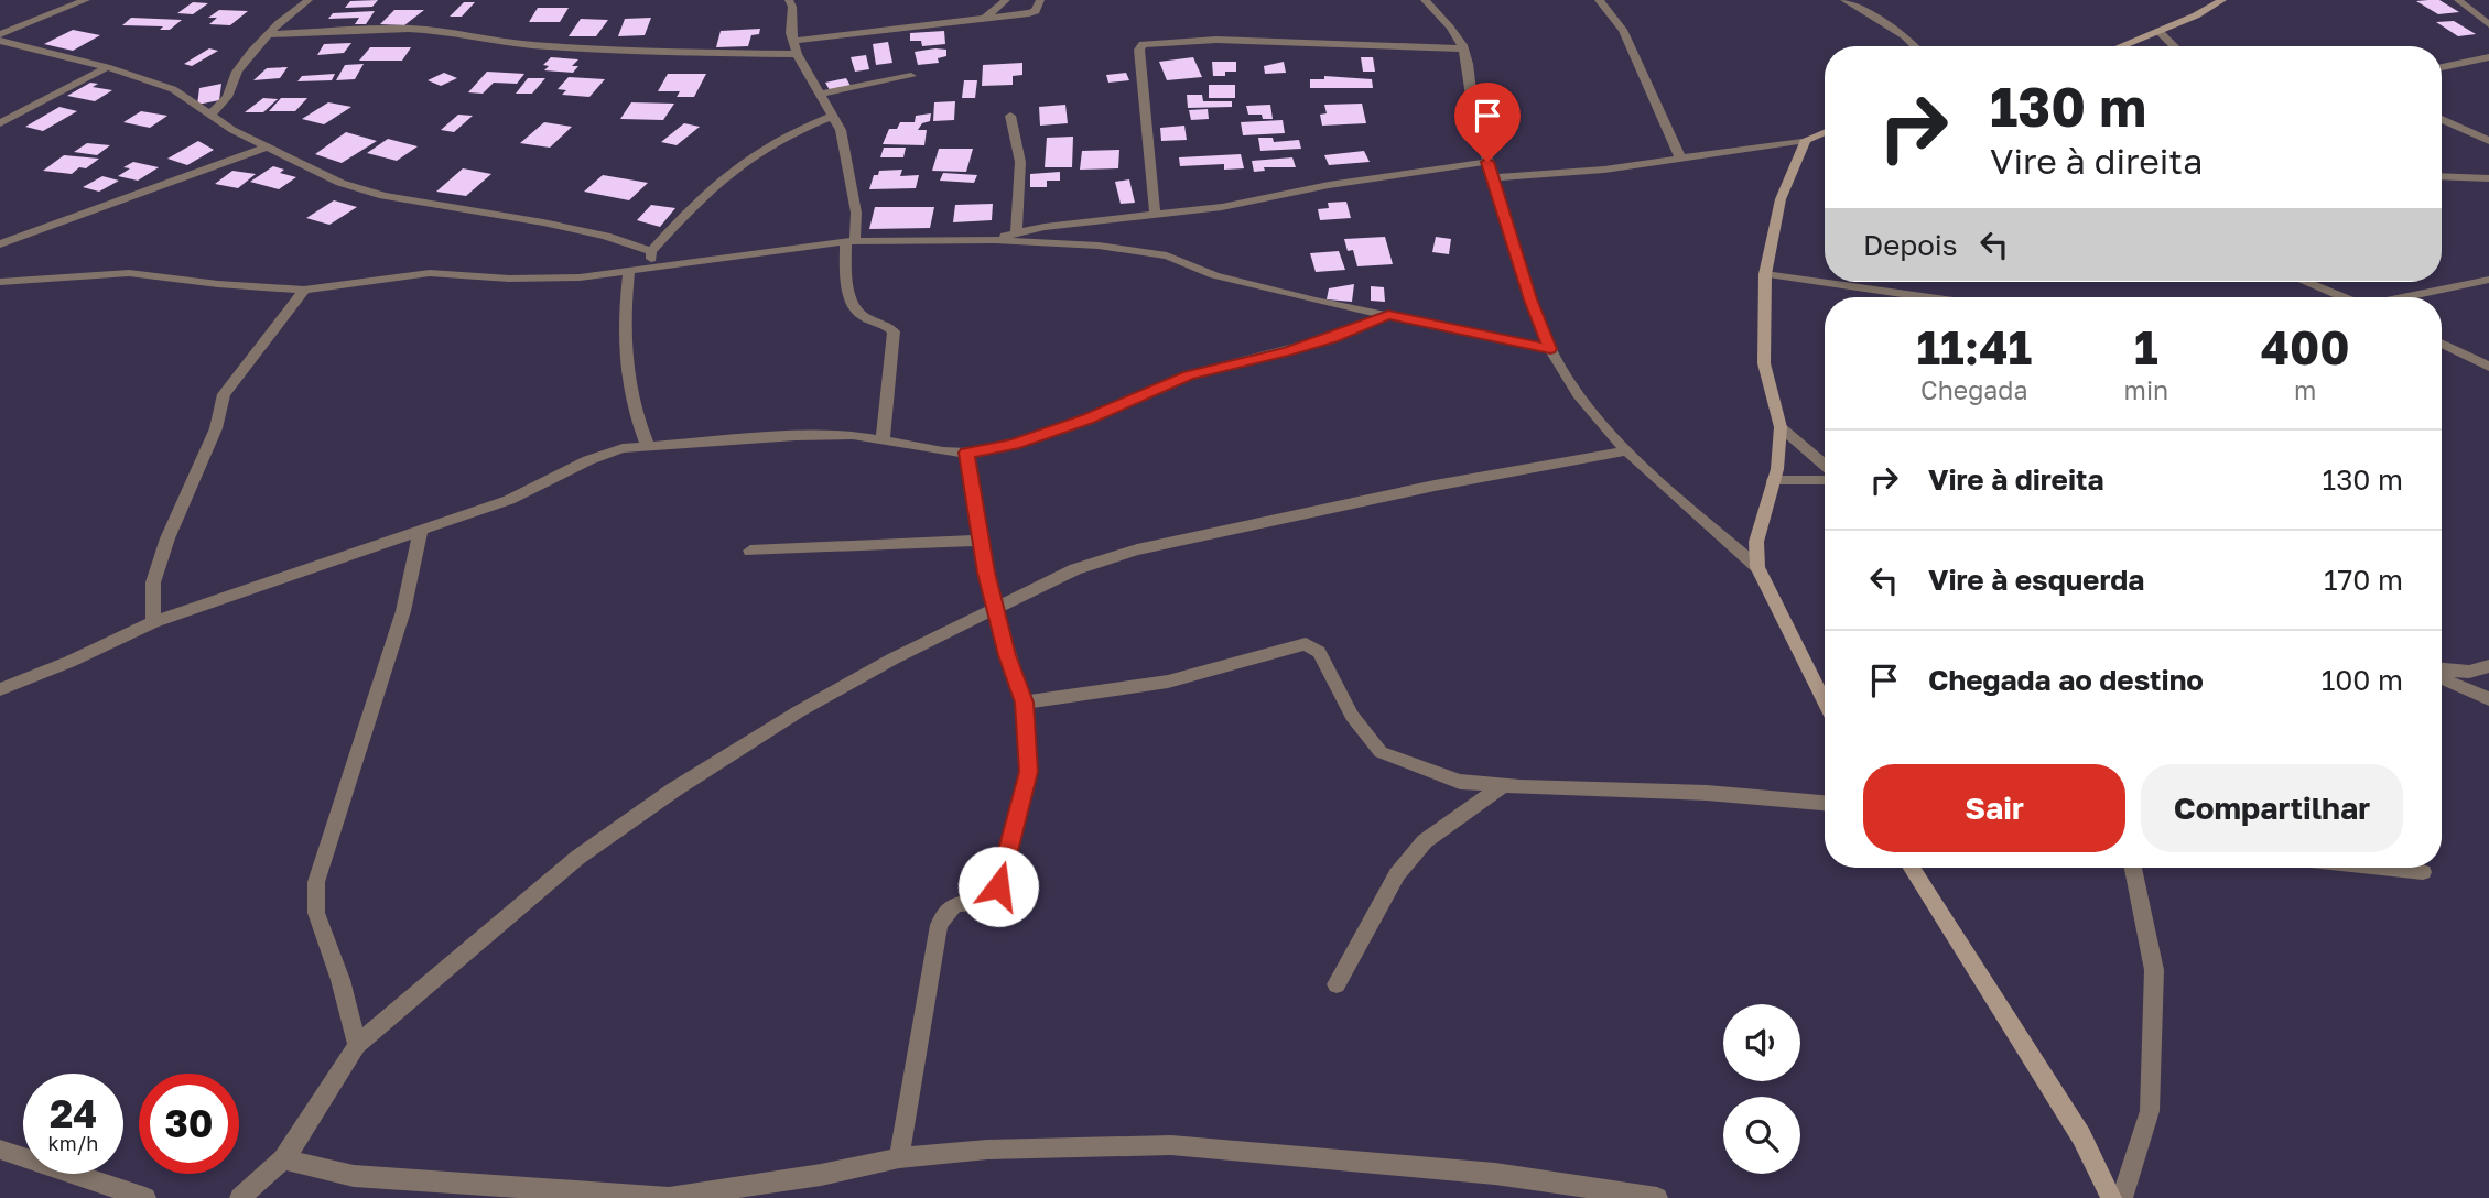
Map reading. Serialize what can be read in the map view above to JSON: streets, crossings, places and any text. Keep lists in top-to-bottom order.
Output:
{
  "page": {
    "turn": ["130 m", "Vire à direita"],
    "then": "Depois",
    "eta": [
      "11:41",
      "Chegada",
      "1",
      "min",
      "400",
      "m"
    ],
    "list": [
      {
        "name": "Vire à direita",
        "value": "130 m"
      },
      {
        "name": "Vire à esquerda",
        "value": "170 m"
      },
      {
        "name": "Chegada ao destino",
        "value": "100 m"
      }
    ],
    "buttons": ["Sair", "Compartilhar"],
    "speed": "24 km/h",
    "limit": "30"
  }
}
